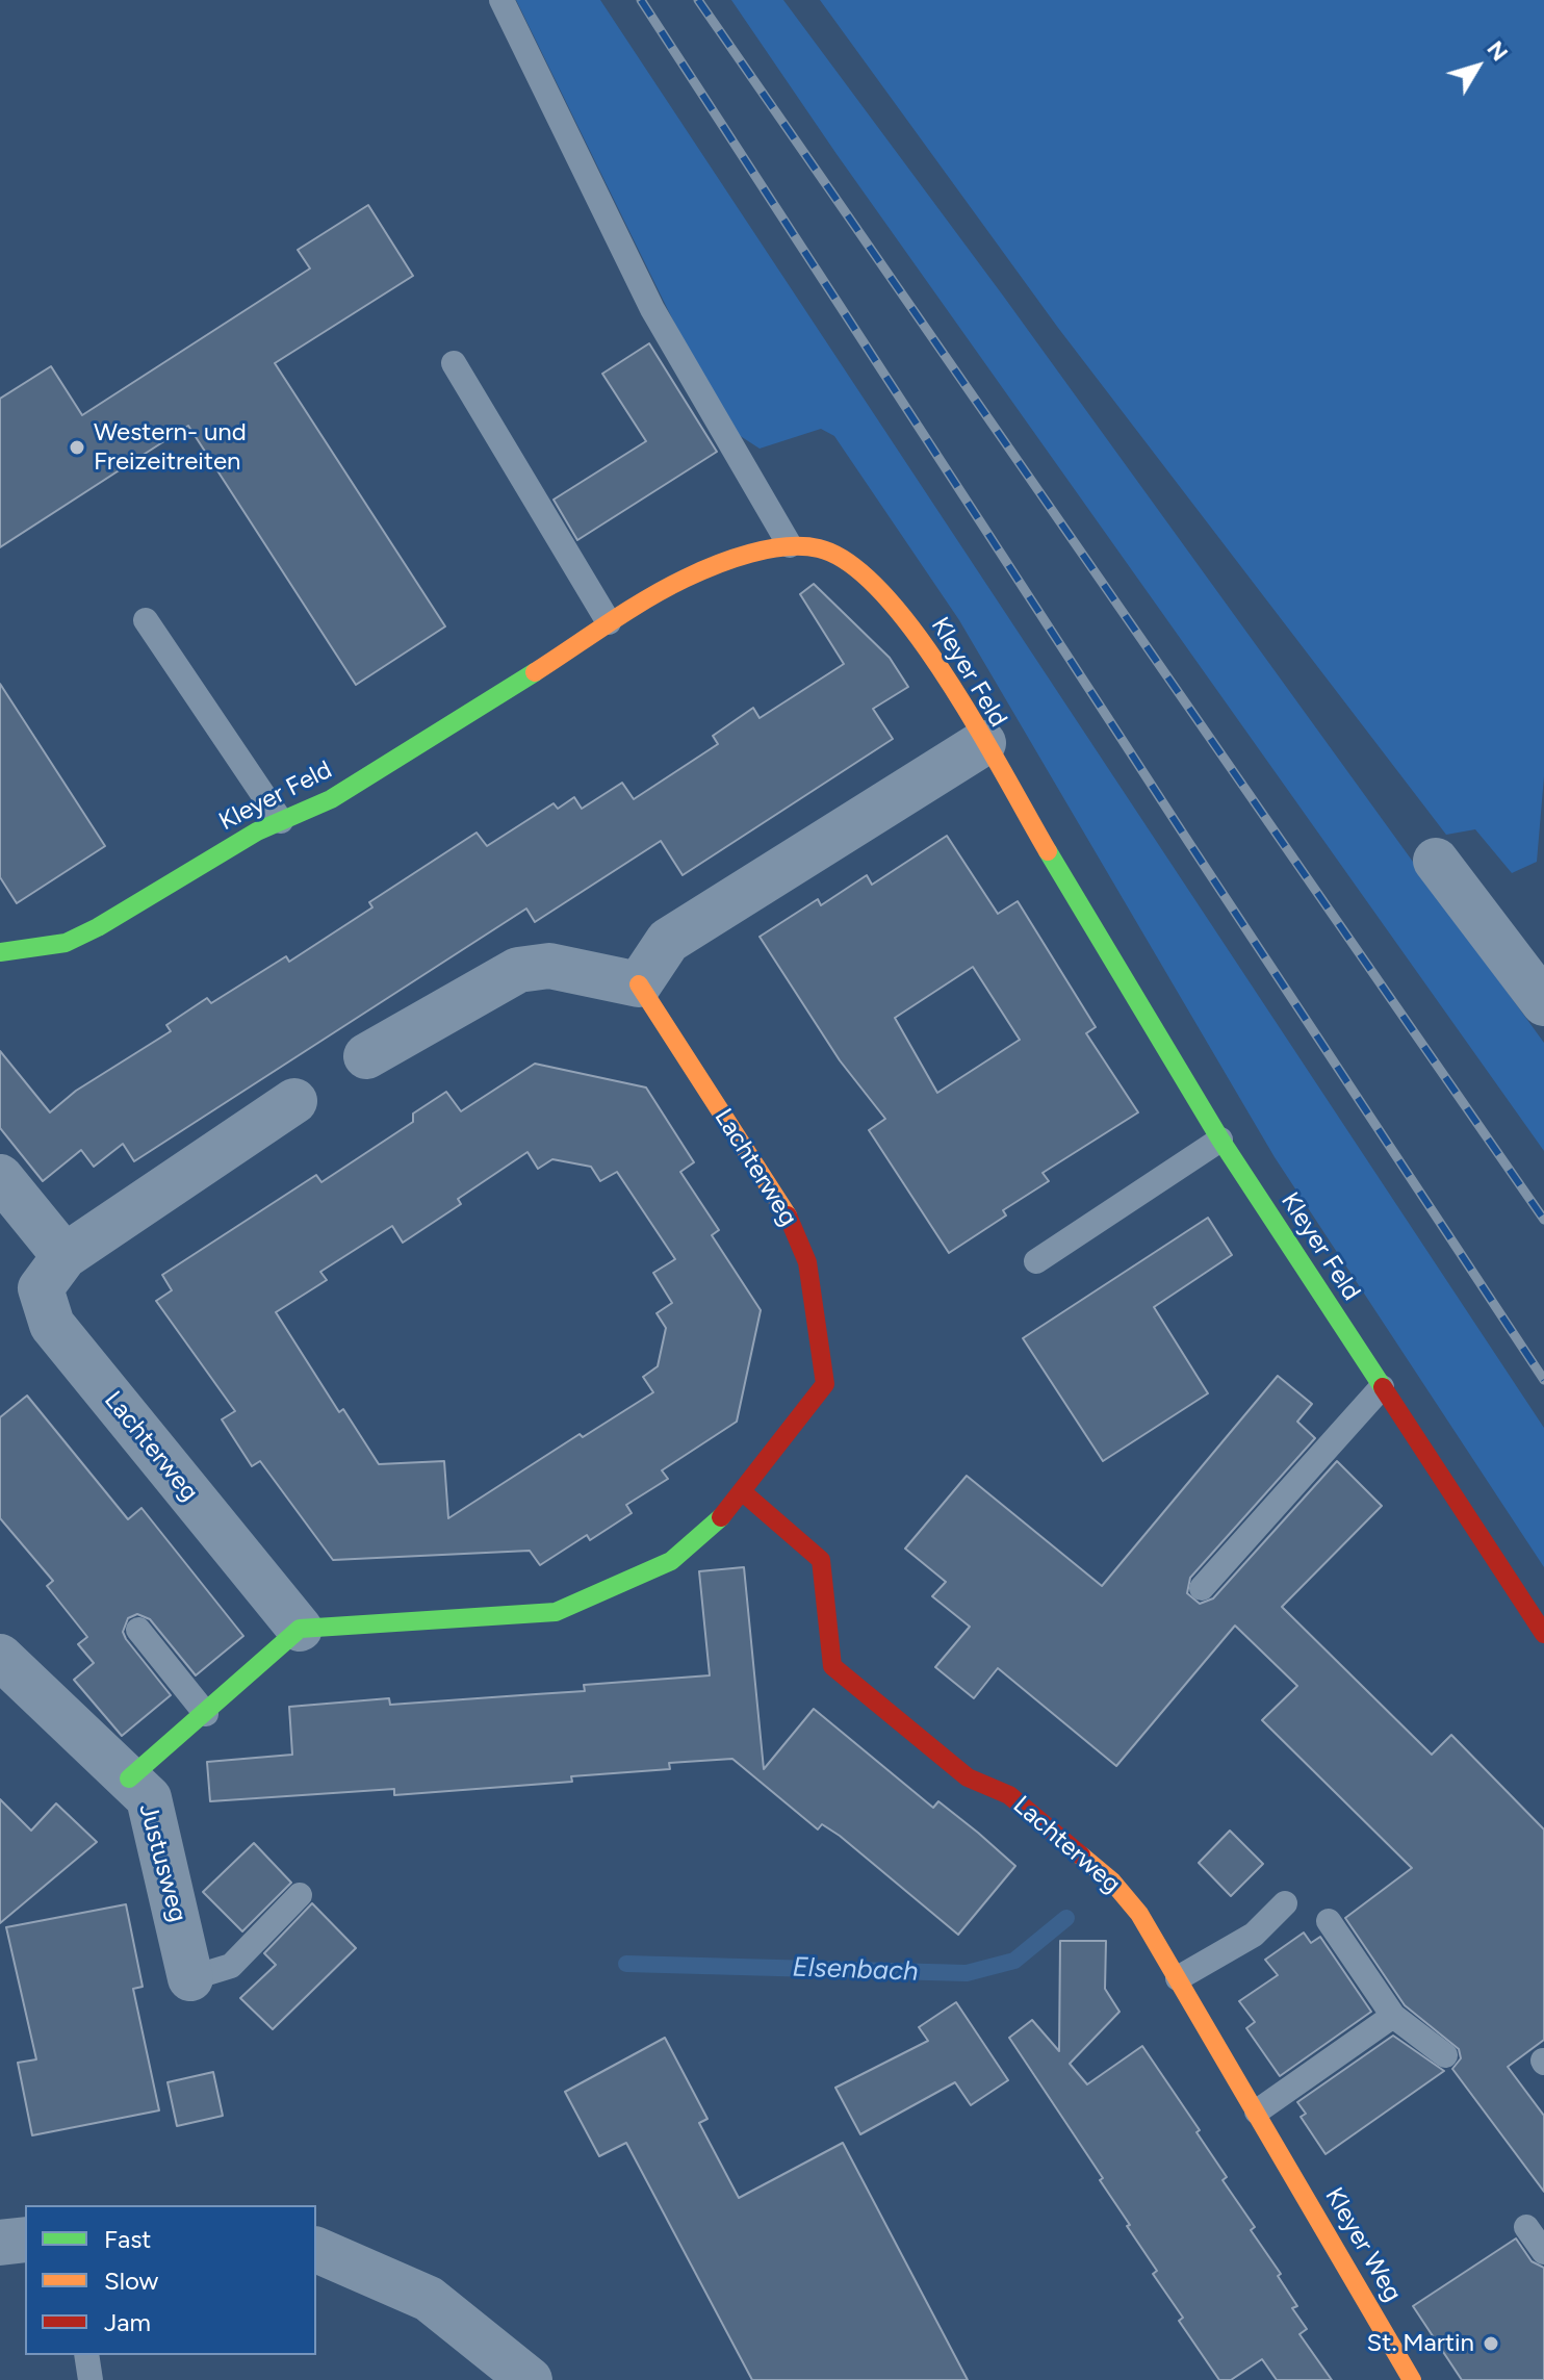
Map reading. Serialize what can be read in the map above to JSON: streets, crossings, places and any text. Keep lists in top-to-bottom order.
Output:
{
  "streets": {
    "street": [
      "Kleyer Feld",
      "Lachterweg",
      "Justusweg",
      "Kleyer Weg"
    ]
  },
  "crossings": [
    ["Lachterweg", "Kleyer Weg"]
  ],
  "water": ["Elsenbach"],
  "places": ["Western- und Freizeitreiten", "St. Martin"],
  "legend": ["Fast", "Slow", "Jam"],
  "north": "top right"
}
